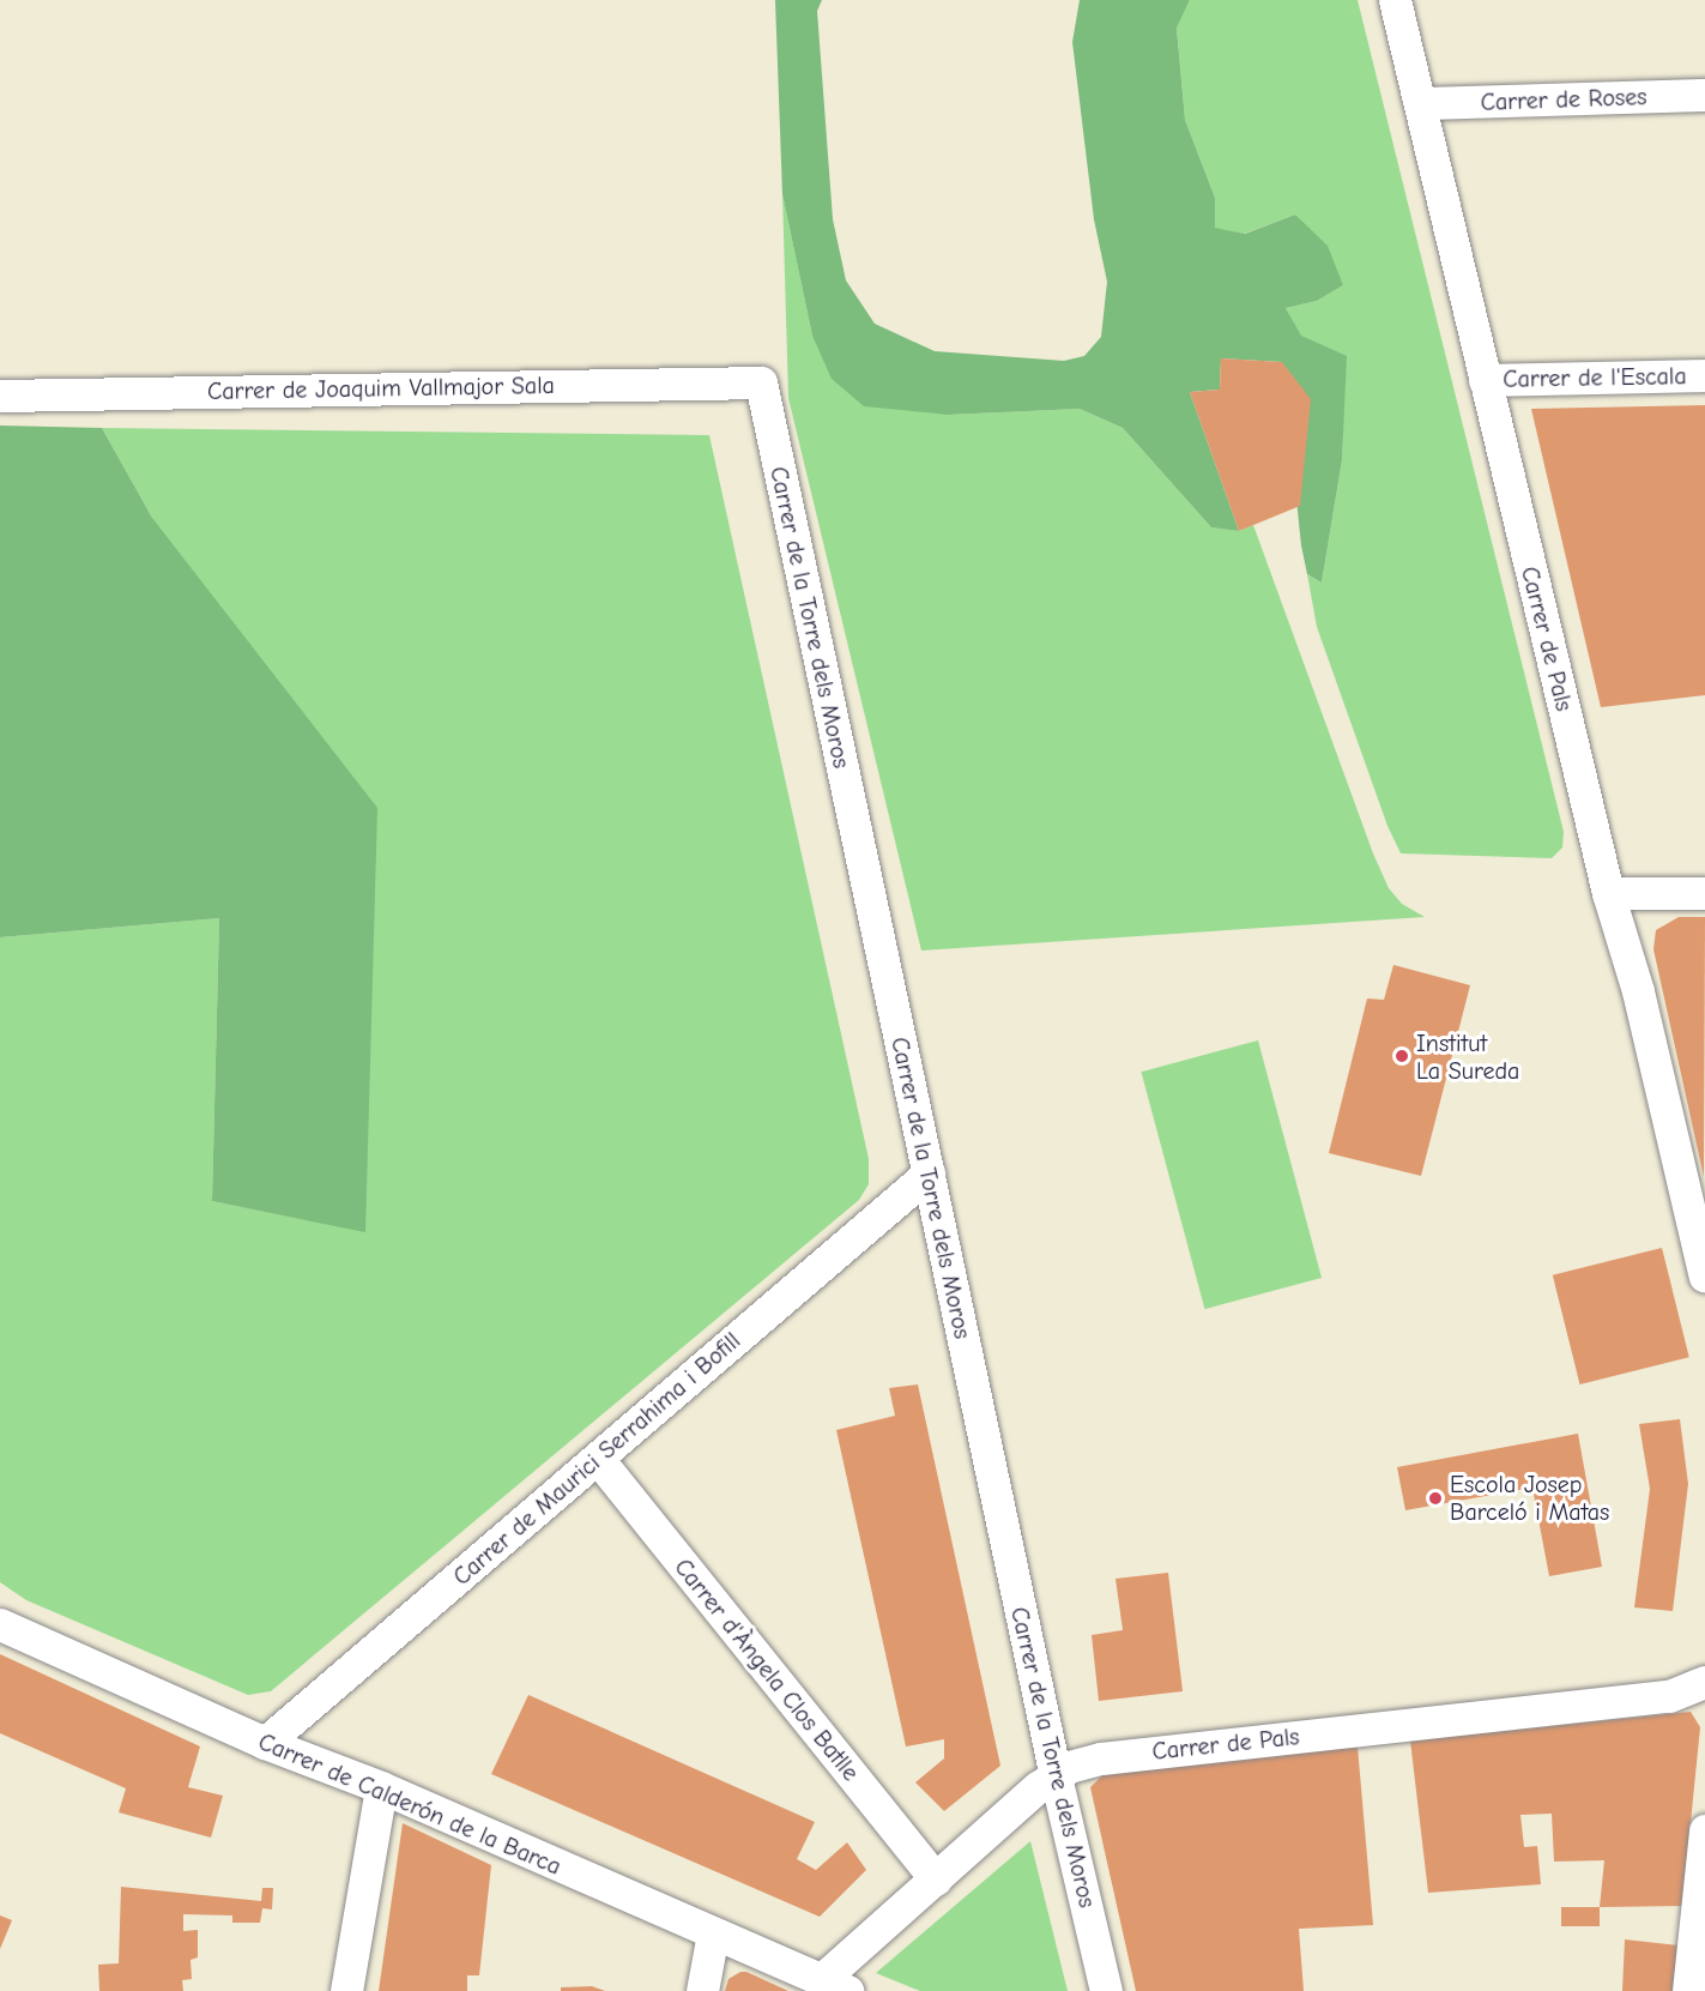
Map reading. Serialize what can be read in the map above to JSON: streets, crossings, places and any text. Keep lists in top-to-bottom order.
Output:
{
  "streets": {
    "street": [
      "Carrer de Roses",
      "Carrer de l'Escala",
      "Carrer de Joaquim Vallmajor Sala",
      "Carrer de la Torre dels Moros",
      "Carrer de Pals",
      "Carrer de Maurici Serrahima i Bofill",
      "Carrer d'Àngela Clos Batlle",
      "Carrer de Calderón de la Barca"
    ]
  },
  "crossings": [
    ["Carrer de Roses", "Carrer de Pals"],
    ["Carrer de l'Escala", "Carrer de Pals"],
    ["Carrer de Joaquim Vallmajor Sala", "Carrer de la Torre dels Moros"],
    ["Carrer de la Torre dels Moros", "Carrer de Pals"],
    ["Carrer de la Torre dels Moros", "Carrer de Maurici Serrahima i Bofill"],
    ["Carrer de Pals", "Carrer d'Àngela Clos Batlle"],
    ["Carrer de Pals", "Carrer de Calderón de la Barca"],
    ["Carrer de Maurici Serrahima i Bofill", "Carrer d'Àngela Clos Batlle"],
    ["Carrer de Maurici Serrahima i Bofill", "Carrer de Calderón de la Barca"]
  ],
  "places": ["Institut La Sureda", "Escola Josep Barceló i Matas"]
}
